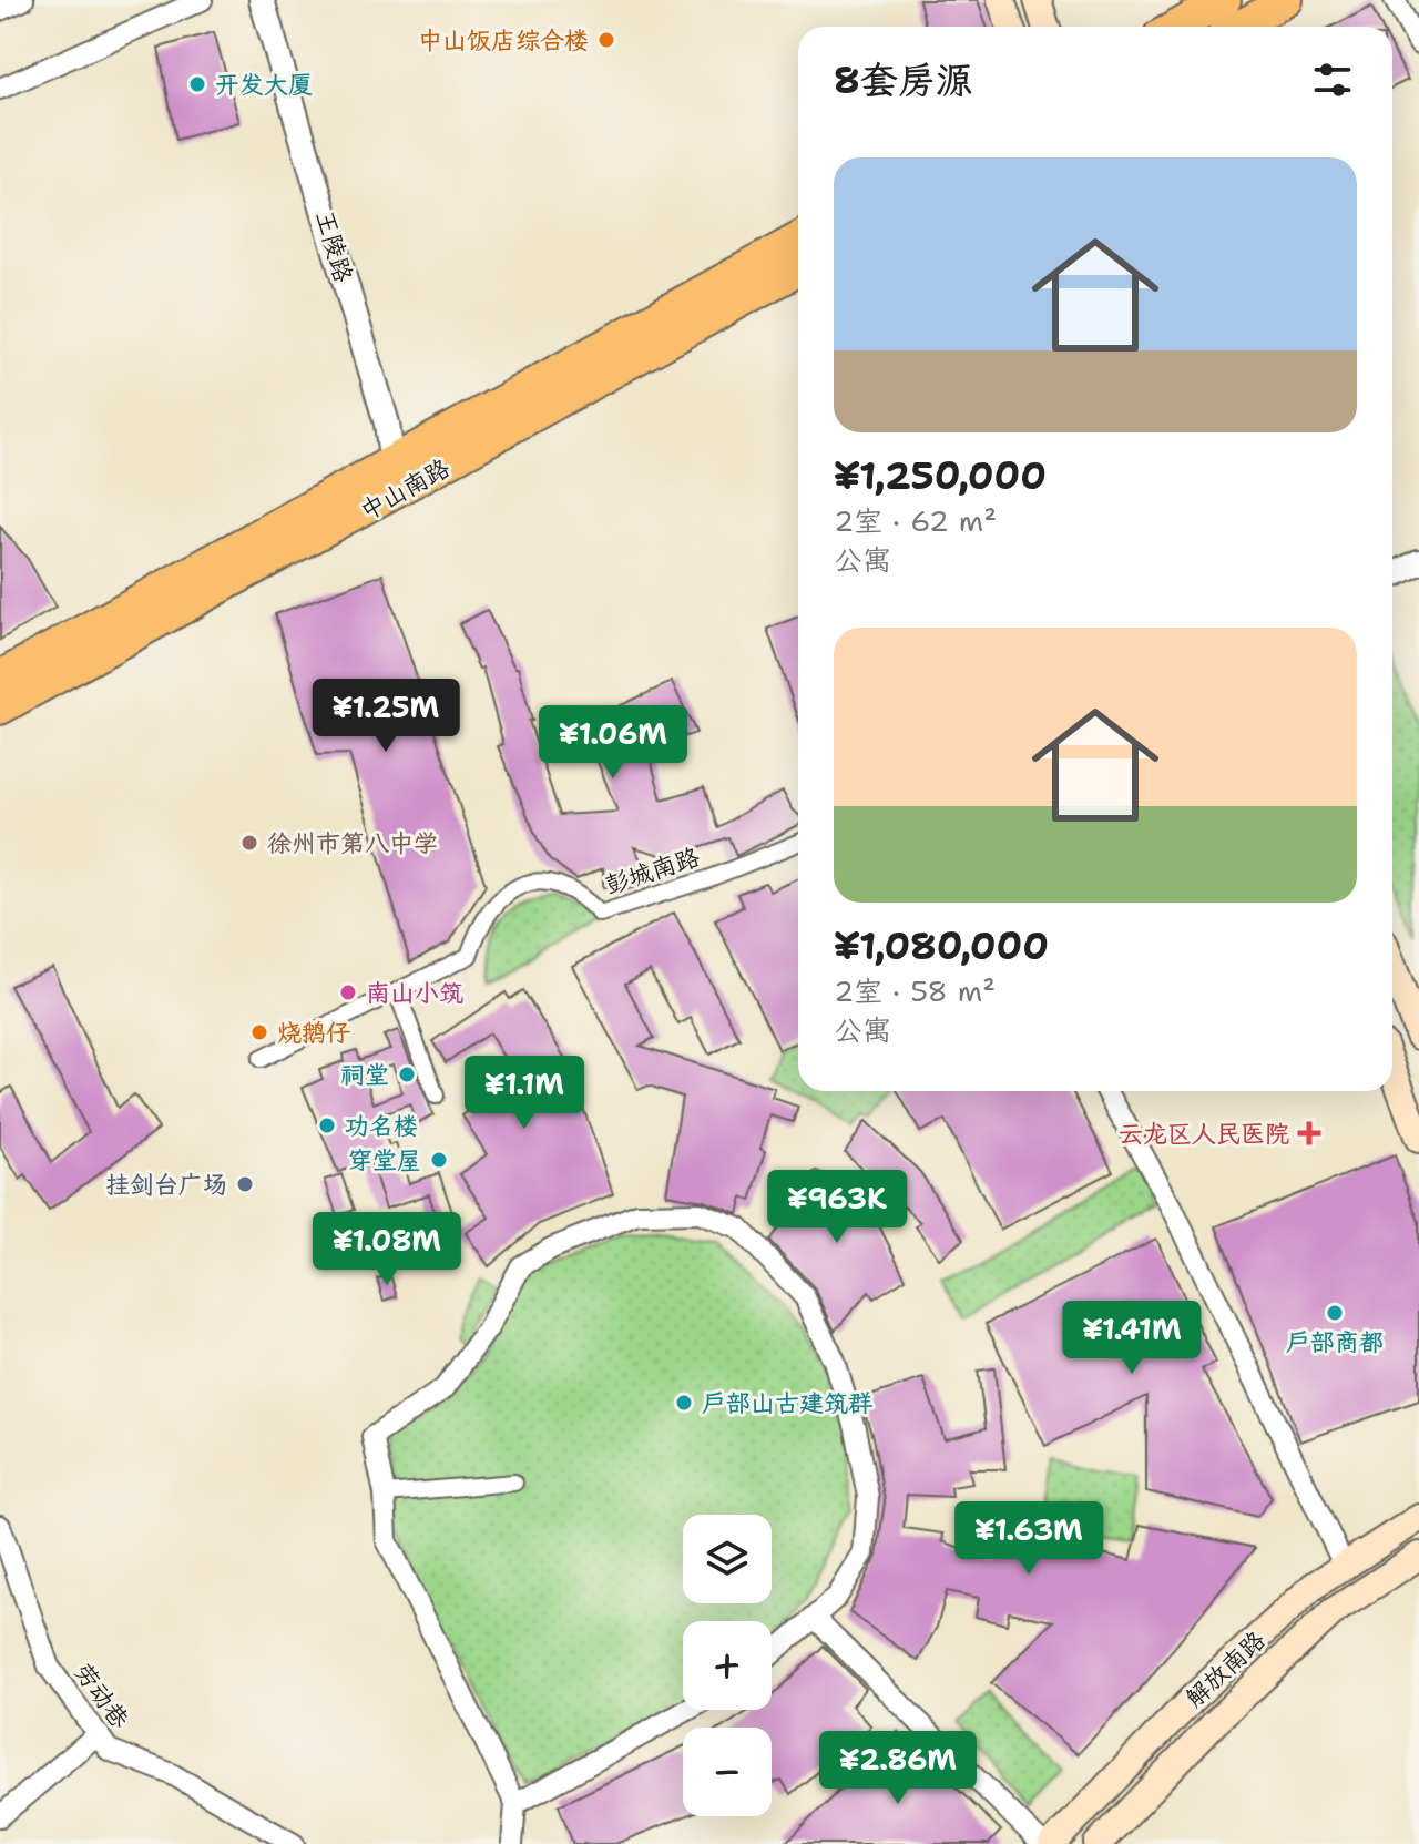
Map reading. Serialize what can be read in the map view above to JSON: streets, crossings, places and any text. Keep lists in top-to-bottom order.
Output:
{
  "streets": {
    "main road": ["中山南路", "解放南路"],
    "street": ["王陵路", "彭城南路", "劳动巷"]
  },
  "crossings": [
    ["王陵路", "中山南路"]
  ],
  "places": {
    "other": [
      "中山饭店综合楼",
      "开发大厦",
      "徐州市第八中学",
      "南山小筑",
      "烧鹅仔",
      "祠堂",
      "功名楼",
      "穿堂屋",
      "挂剑台广场",
      "户部商都",
      "户部山古建筑群"
    ],
    "health": ["云龙区人民医院"]
  },
  "page": {
    "heading": "8套房源",
    "list": [
      {
        "name": "¥1,250,000",
        "note": "2室 · 62 m² · 公寓"
      },
      {
        "name": "¥1,080,000",
        "note": "2室 · 58 m² · 公寓"
      }
    ],
    "price": [
      "¥1.25M",
      "¥1.06M",
      "¥1.1M",
      "¥963K",
      "¥1.08M",
      "¥1.41M",
      "¥1.63M",
      "¥2.86M"
    ],
    "map_buttons": ["+", "−"]
  }
}
